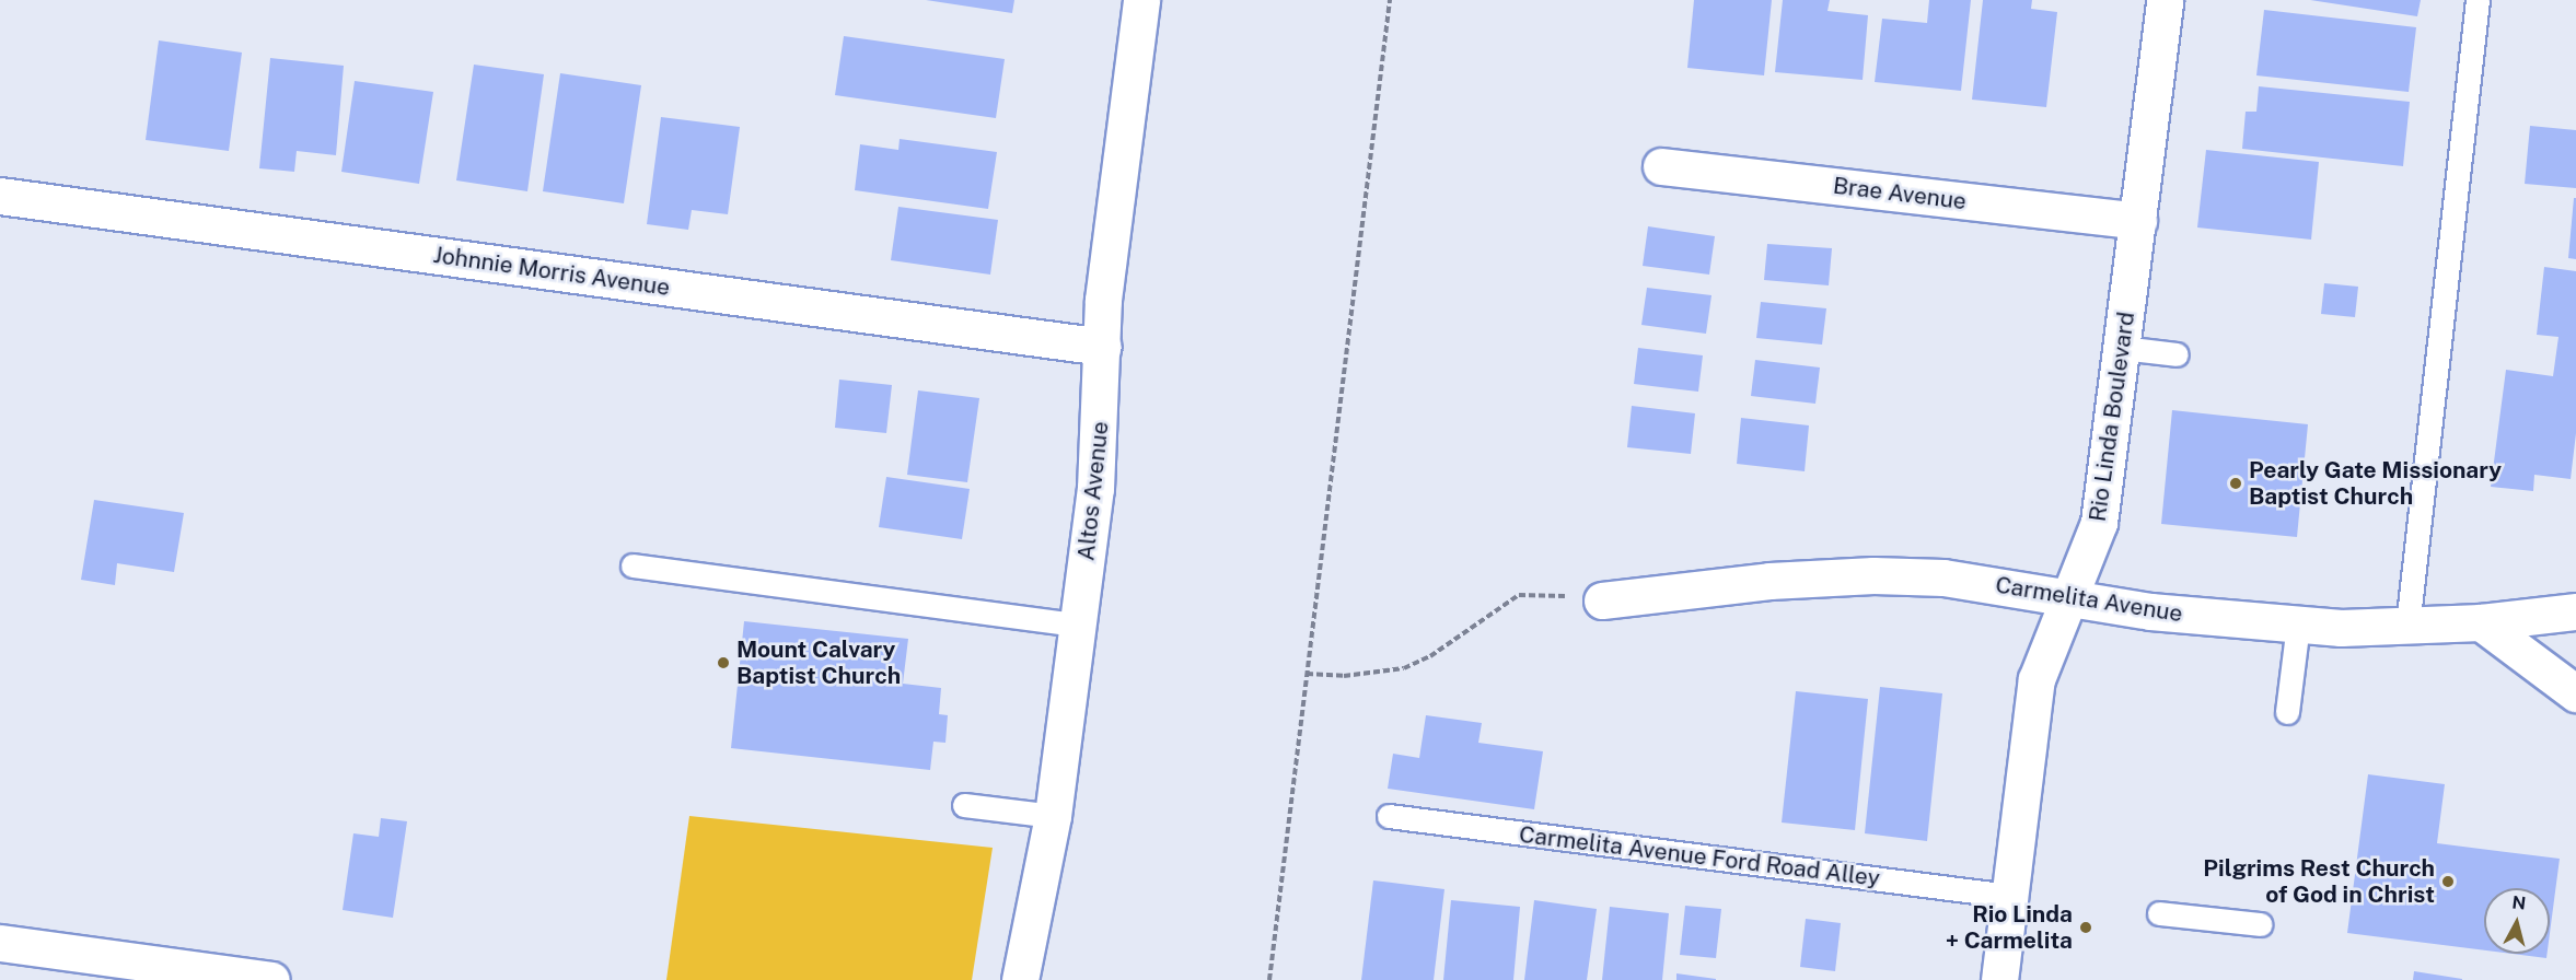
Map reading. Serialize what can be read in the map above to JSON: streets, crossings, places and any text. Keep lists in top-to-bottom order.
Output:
{
  "streets": {
    "street": [
      "Brae Avenue",
      "Johnnie Morris Avenue",
      "Rio Linda Boulevard",
      "Altos Avenue",
      "Carmelita Avenue"
    ],
    "lane": ["Carmelita Avenue Ford Road Alley"]
  },
  "crossings": [
    ["Brae Avenue", "Rio Linda Boulevard"],
    ["Johnnie Morris Avenue", "Altos Avenue"],
    ["Rio Linda Boulevard", "Carmelita Avenue"],
    ["Rio Linda Boulevard", "Carmelita Avenue Ford Road Alley"]
  ],
  "places": [
    "Pearly Gate Missionary Baptist Church",
    "Mount Calvary Baptist Church",
    "Pilgrims Rest Church of God in Christ",
    "Rio Linda + Carmelita"
  ],
  "north": "top"
}
